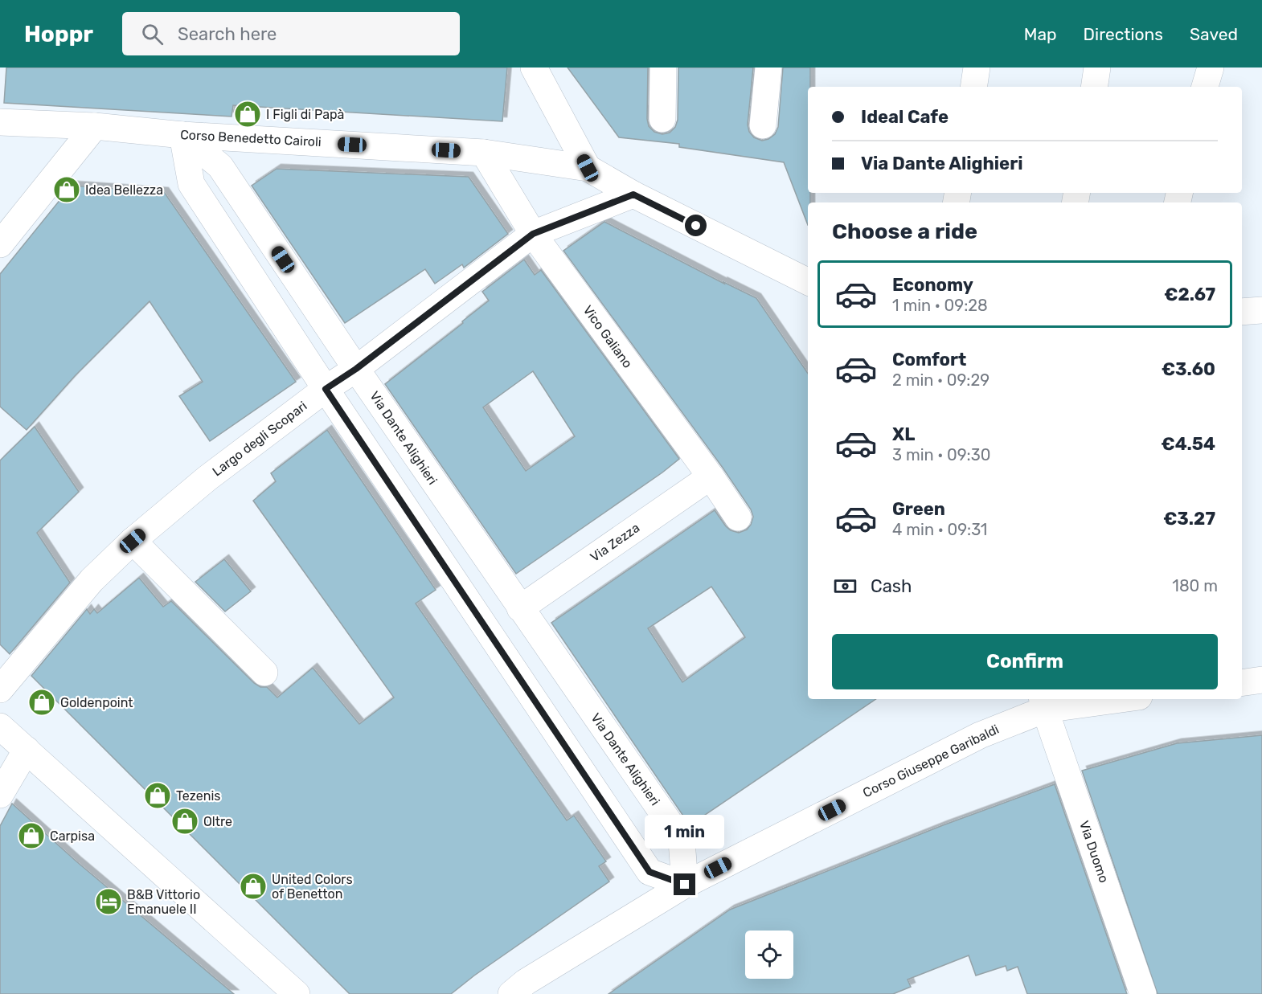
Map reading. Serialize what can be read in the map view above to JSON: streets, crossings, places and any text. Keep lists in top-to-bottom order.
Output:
{
  "streets": {
    "street": [
      "Corso Benedetto Cairoli",
      "Vico Galiano",
      "Via Dante Alighieri",
      "Largo degli Scopari",
      "Via Zezza",
      "Corso Giuseppe Garibaldi",
      "Via Duomo"
    ]
  },
  "crossings": [
    ["Corso Benedetto Cairoli", "Vico Galiano"],
    ["Corso Benedetto Cairoli", "Via Dante Alighieri"],
    ["Vico Galiano", "Largo degli Scopari"],
    ["Vico Galiano", "Via Zezza"],
    ["Via Dante Alighieri", "Largo degli Scopari"],
    ["Via Dante Alighieri", "Via Zezza"],
    ["Via Dante Alighieri", "Corso Giuseppe Garibaldi"],
    ["Corso Giuseppe Garibaldi", "Via Duomo"]
  ],
  "places": {
    "shop": [
      "I Figli di Papà",
      "Idea Bellezza",
      "Goldenpoint",
      "Tezenis",
      "Oltre",
      "Carpisa",
      "United Colors of Benetton"
    ],
    "hotel": ["B&B Vittorio Emanuele II"]
  },
  "page": {
    "header": "Hoppr",
    "search": "Search here",
    "nav": ["Map", "Directions", "Saved"],
    "banner": ["Ideal Cafe", "Via Dante Alighieri"],
    "heading": "Choose a ride",
    "list": [
      {
        "name": "Economy",
        "note": "1 min · 09:28",
        "value": "€2.67"
      },
      {
        "name": "Comfort",
        "note": "2 min · 09:29",
        "value": "€3.60"
      },
      {
        "name": "XL",
        "note": "3 min · 09:30",
        "value": "€4.54"
      },
      {
        "name": "Green",
        "note": "4 min · 09:31",
        "value": "€3.27"
      }
    ],
    "pay": ["Cash", "180 m"],
    "buttons": "Confirm",
    "bubble": "1 min"
  }
}
